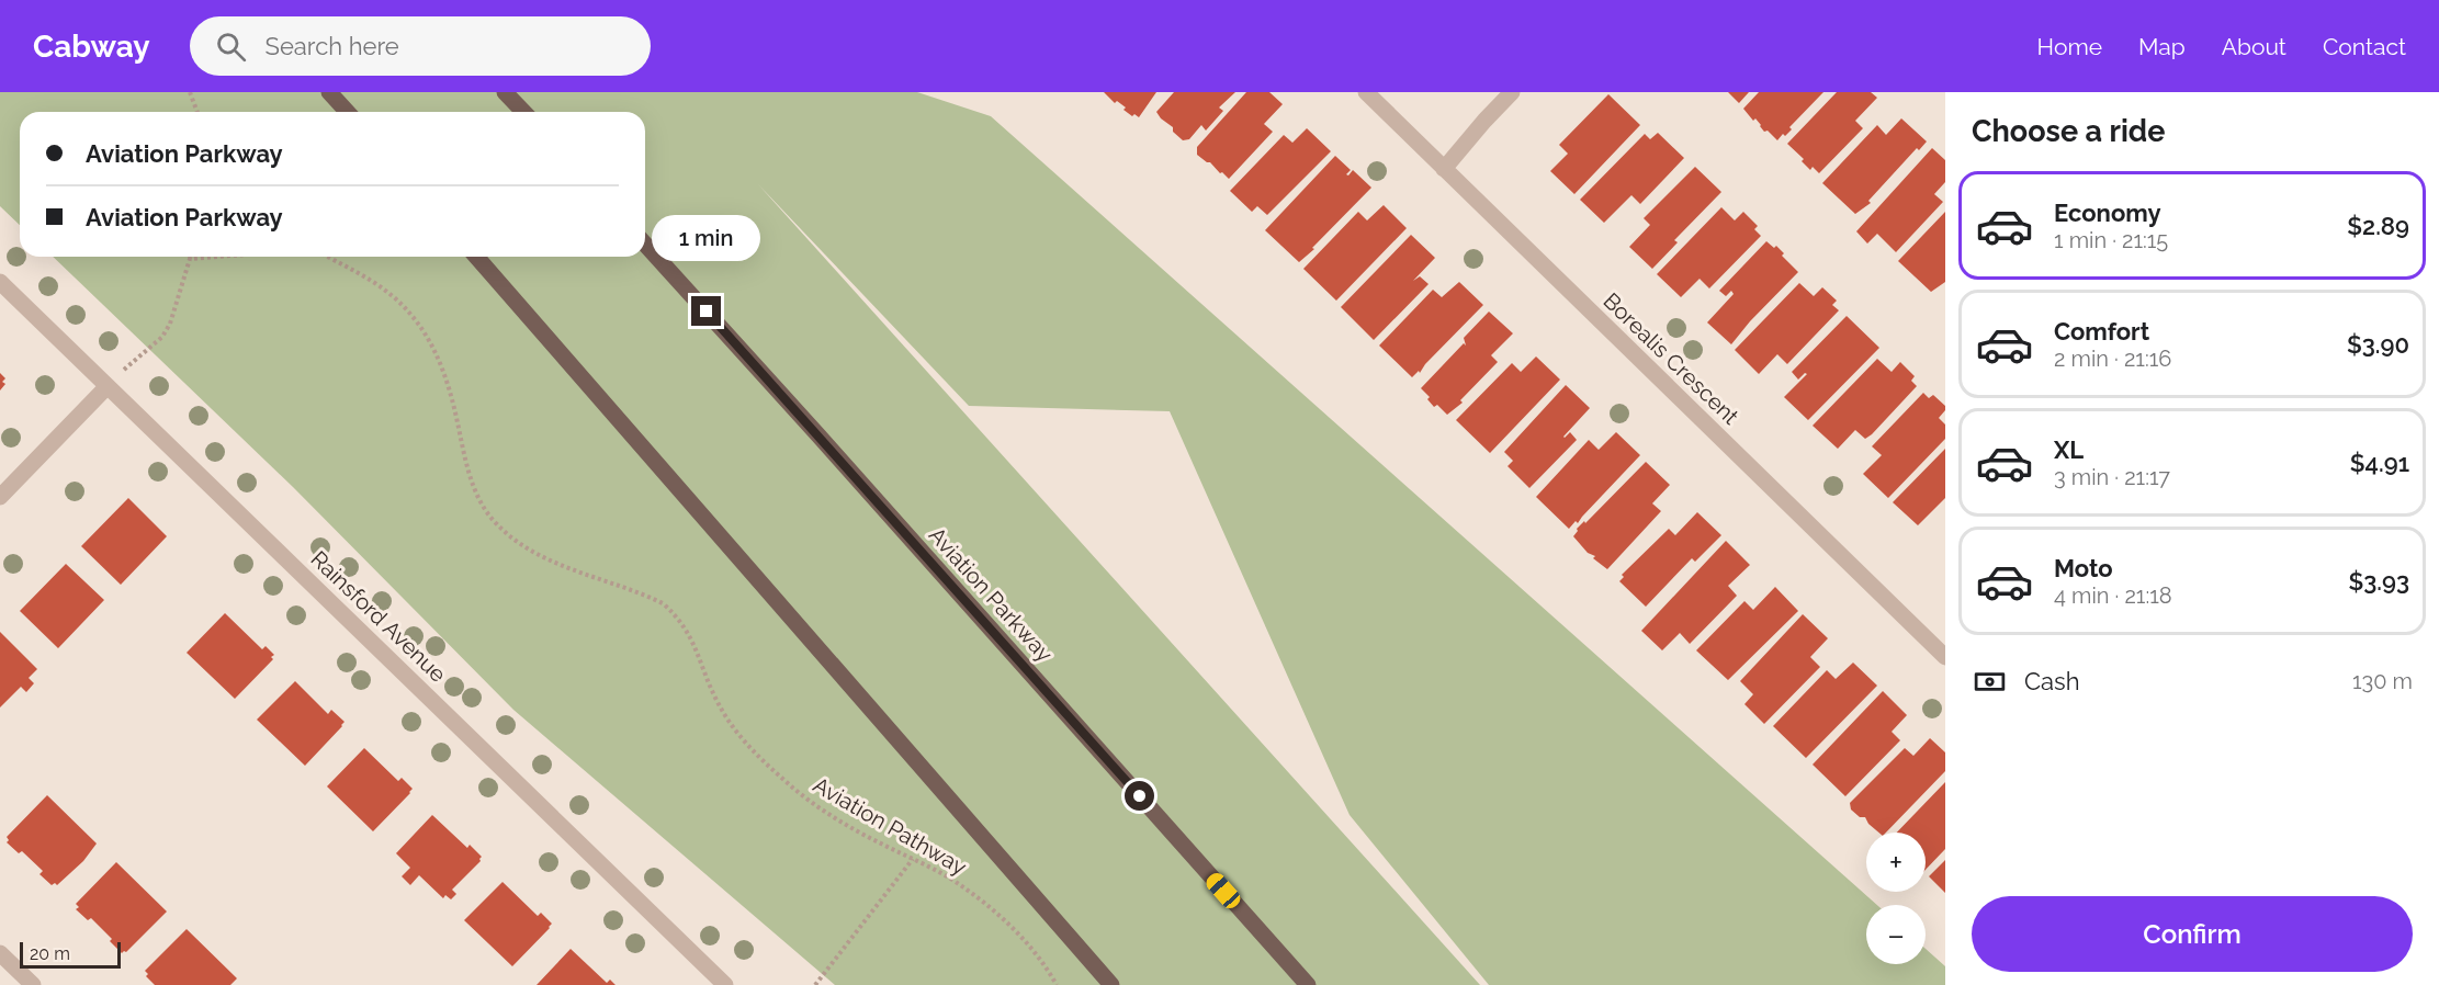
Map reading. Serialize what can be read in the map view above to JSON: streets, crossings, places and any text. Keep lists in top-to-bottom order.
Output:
{
  "streets": {
    "main road": ["Aviation Parkway"],
    "street": ["Borealis Crescent", "Rainsford Avenue"],
    "path": ["Aviation Pathway"]
  },
  "scale_bar": "20 m",
  "page": {
    "header": "Cabway",
    "search": "Search here",
    "nav": [
      "Home",
      "Map",
      "About",
      "Contact"
    ],
    "heading": "Choose a ride",
    "banner": ["Aviation Parkway", "Aviation Parkway"],
    "list": [
      {
        "name": "Economy",
        "note": "1 min · 21:15",
        "value": "$2.89"
      },
      {
        "name": "Comfort",
        "note": "2 min · 21:16",
        "value": "$3.90"
      },
      {
        "name": "XL",
        "note": "3 min · 21:17",
        "value": "$4.91"
      },
      {
        "name": "Moto",
        "note": "4 min · 21:18",
        "value": "$3.93"
      }
    ],
    "bubble": "1 min",
    "pay": ["Cash", "130 m"],
    "map_buttons": ["+", "−"],
    "buttons": "Confirm",
    "scale": "20 m"
  }
}
